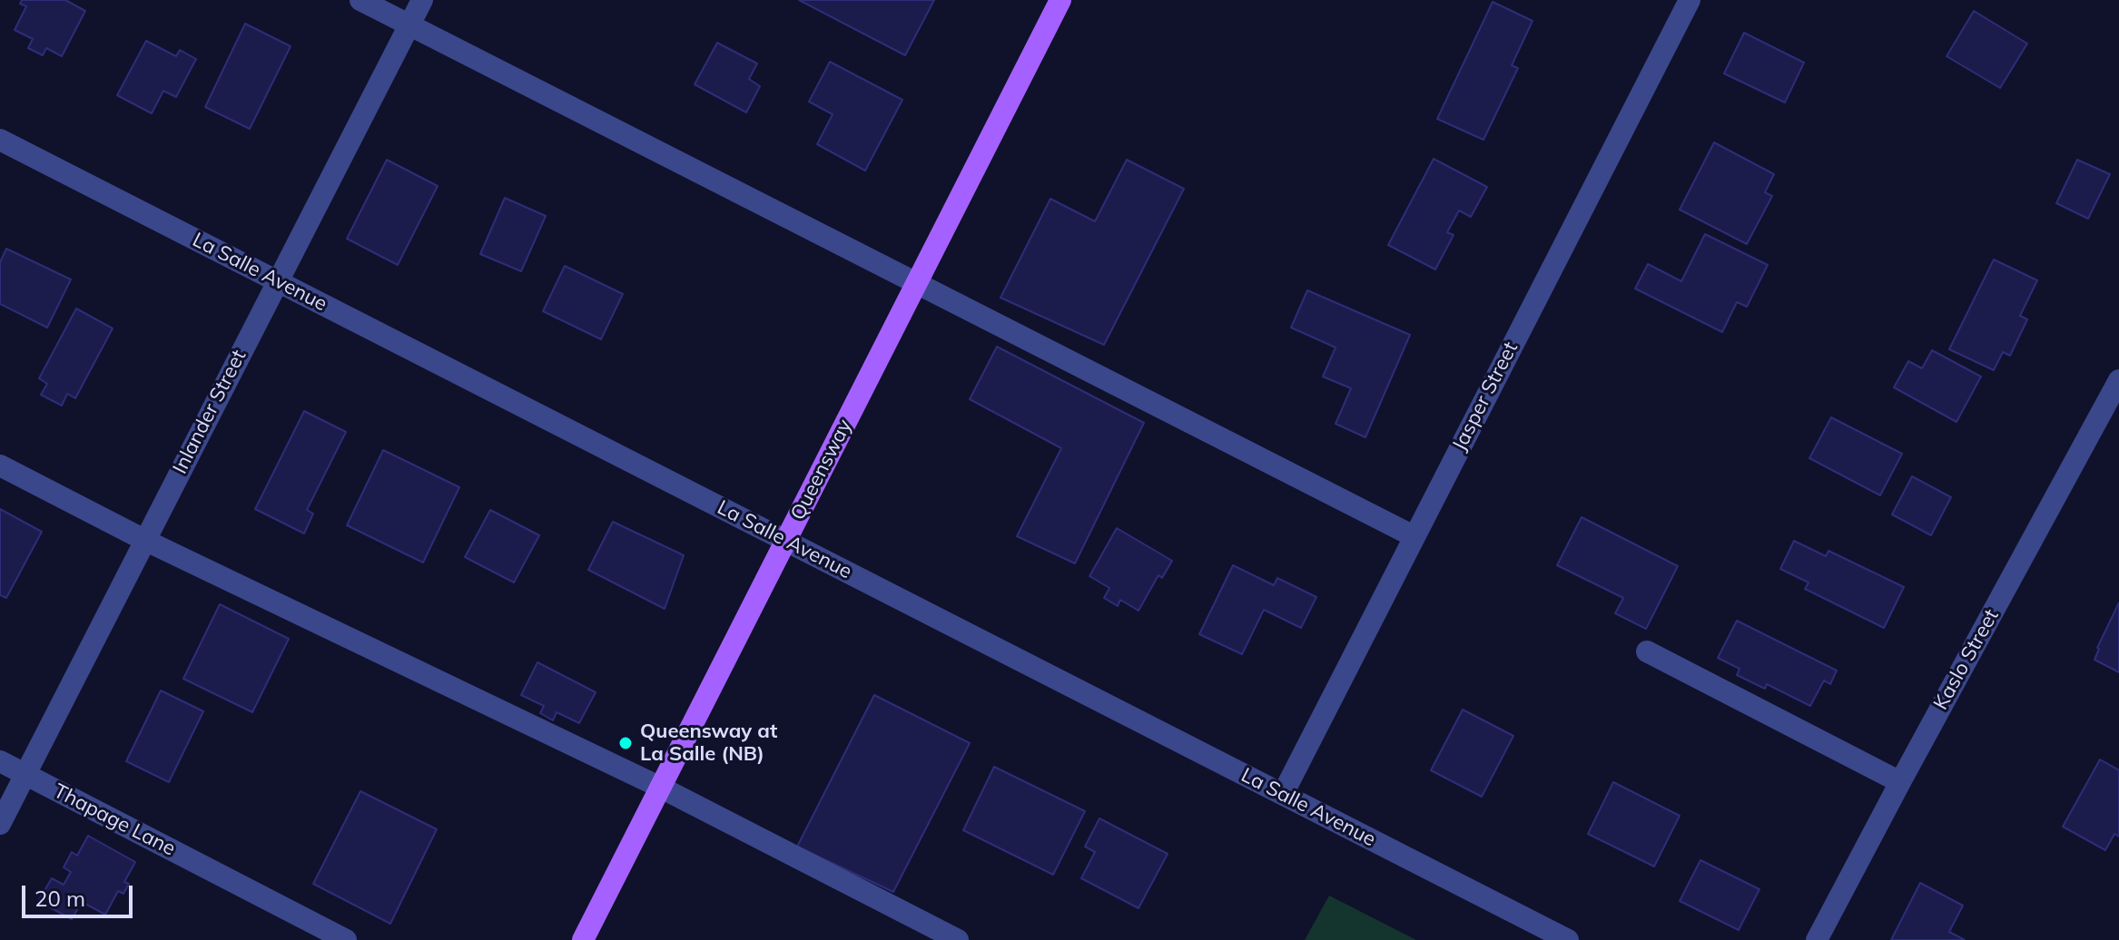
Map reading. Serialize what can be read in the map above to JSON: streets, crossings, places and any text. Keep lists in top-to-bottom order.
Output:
{
  "streets": {
    "main road": ["Queensway"],
    "street": [
      "La Salle Avenue",
      "Jasper Street",
      "Inlander Street",
      "Kaslo Street",
      "Thapage Lane"
    ]
  },
  "crossings": [
    ["La Salle Avenue", "Jasper Street"],
    ["La Salle Avenue", "Inlander Street"],
    ["La Salle Avenue", "Queensway"],
    ["Inlander Street", "Thapage Lane"]
  ],
  "places": ["Queensway at La Salle (NB)"],
  "scale_bar": "20 m"
}
